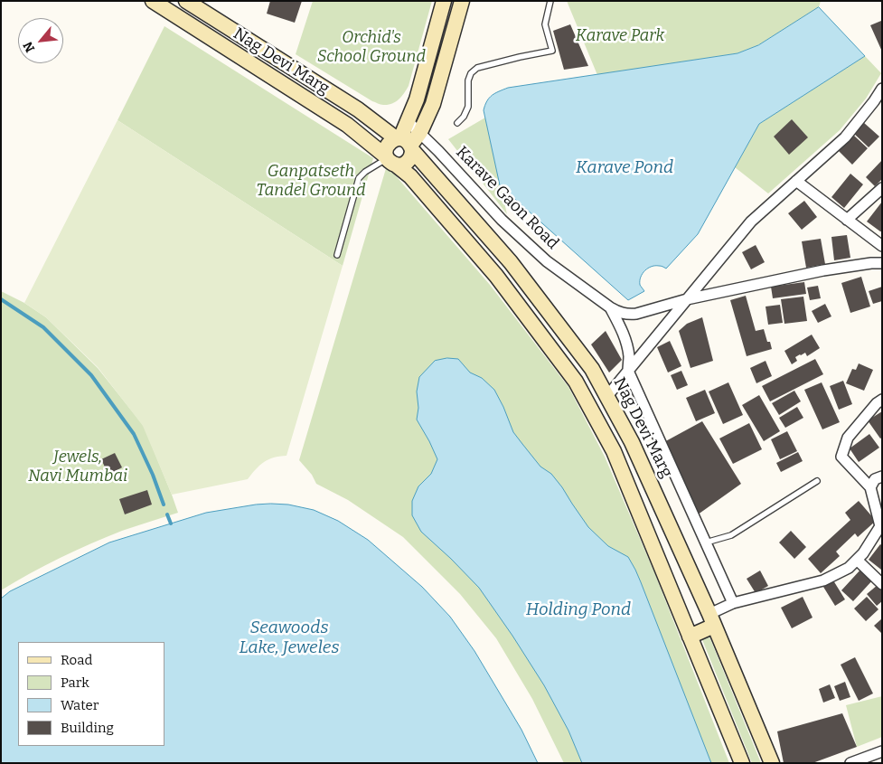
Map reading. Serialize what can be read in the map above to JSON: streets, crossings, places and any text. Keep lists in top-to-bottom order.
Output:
{
  "streets": {
    "main road": ["Nag Devi Marg"],
    "street": ["Karave Gaon Road"]
  },
  "water": ["Karave Pond", "Holding Pond", "Seawoods Lake, Jeweles"],
  "parks": [
    "Karave Park",
    "Orchid's School Ground",
    "Ganpatseth Tandel Ground",
    "Jewels, Navi Mumbai"
  ],
  "legend": [
    "Road",
    "Park",
    "Water",
    "Building"
  ],
  "north": "bottom left"
}
